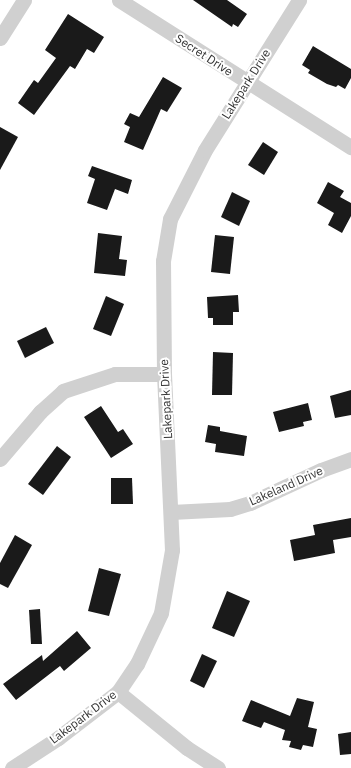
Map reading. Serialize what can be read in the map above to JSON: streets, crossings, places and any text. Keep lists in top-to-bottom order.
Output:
{
  "streets": {
    "street": ["Secret Drive", "Lakepark Drive", "Lakeland Drive"]
  },
  "crossings": [
    ["Secret Drive", "Lakepark Drive"],
    ["Lakepark Drive", "Lakeland Drive"]
  ]
}
